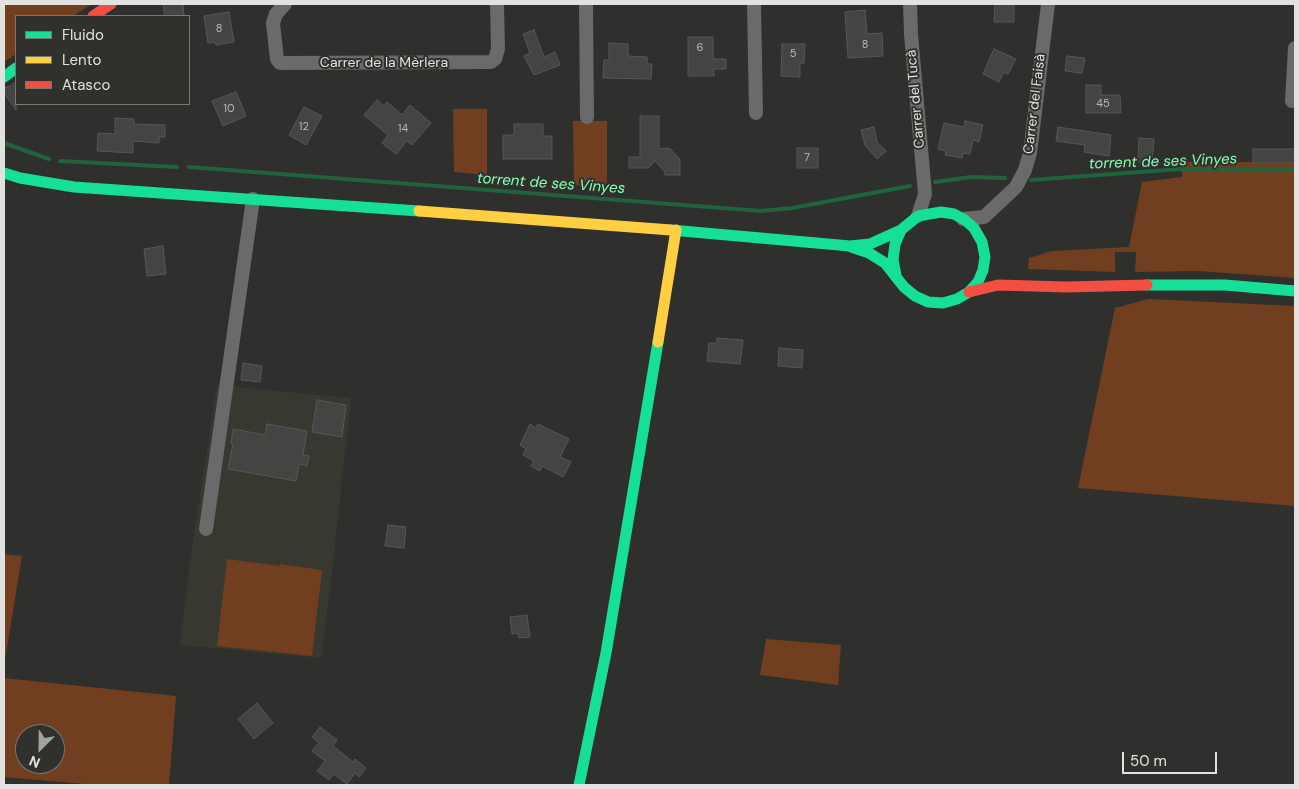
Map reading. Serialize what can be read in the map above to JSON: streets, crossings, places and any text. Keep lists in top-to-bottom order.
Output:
{
  "streets": {
    "street": ["Carrer de la Mèrlera", "Carrer del Tucà", "Carrer del Faisà"]
  },
  "water": ["torrent de ses Vinyes"],
  "house_numbers": [
    "8",
    "8",
    "6",
    "5",
    "45",
    "10",
    "12",
    "14",
    "7"
  ],
  "legend": ["Fluido", "Lento", "Atasco"],
  "scale_bar": "50 m",
  "north": "bottom left"
}
